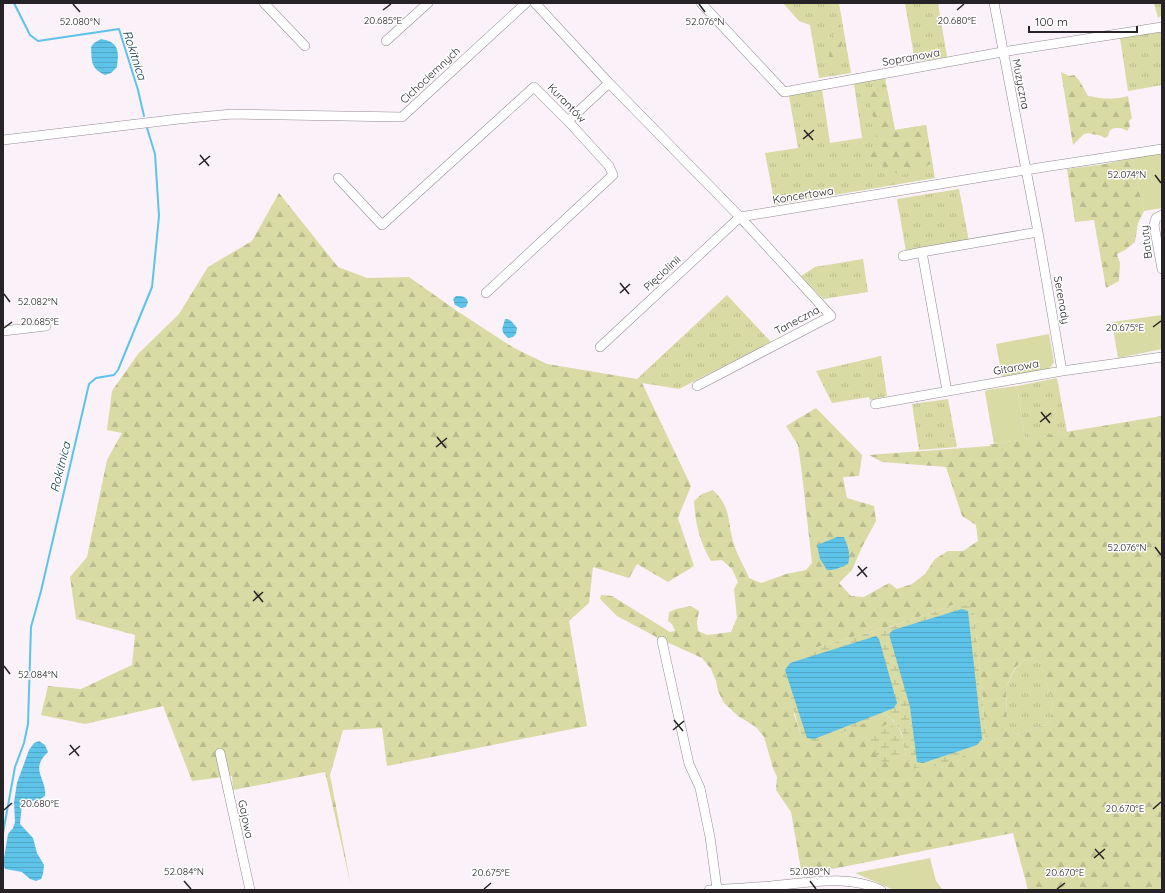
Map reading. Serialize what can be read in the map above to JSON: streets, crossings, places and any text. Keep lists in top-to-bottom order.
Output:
{
  "streets": {
    "street": [
      "Sopranowa",
      "Cichociemnych",
      "Muzyczna",
      "Kurantów",
      "Koncertowa",
      "Batuty",
      "Pięciolinii",
      "Serenady",
      "Taneczna",
      "Gitarowa",
      "Gajowa"
    ]
  },
  "crossings": [
    ["Sopranowa", "Muzyczna"],
    ["Muzyczna", "Koncertowa"],
    ["Muzyczna", "Serenady"],
    ["Koncertowa", "Pięciolinii"],
    ["Koncertowa", "Serenady"],
    ["Koncertowa", "Taneczna"],
    ["Pięciolinii", "Taneczna"],
    ["Serenady", "Gitarowa"]
  ],
  "water": ["Rokitnica"],
  "scale_bar": "100 m",
  "coordinates": [
    "20.685°E",
    "20.680°E",
    "52.080°N",
    "52.076°N",
    "52.074°N",
    "52.082°N",
    "20.675°E",
    "52.084°N",
    "20.670°E"
  ]
}
